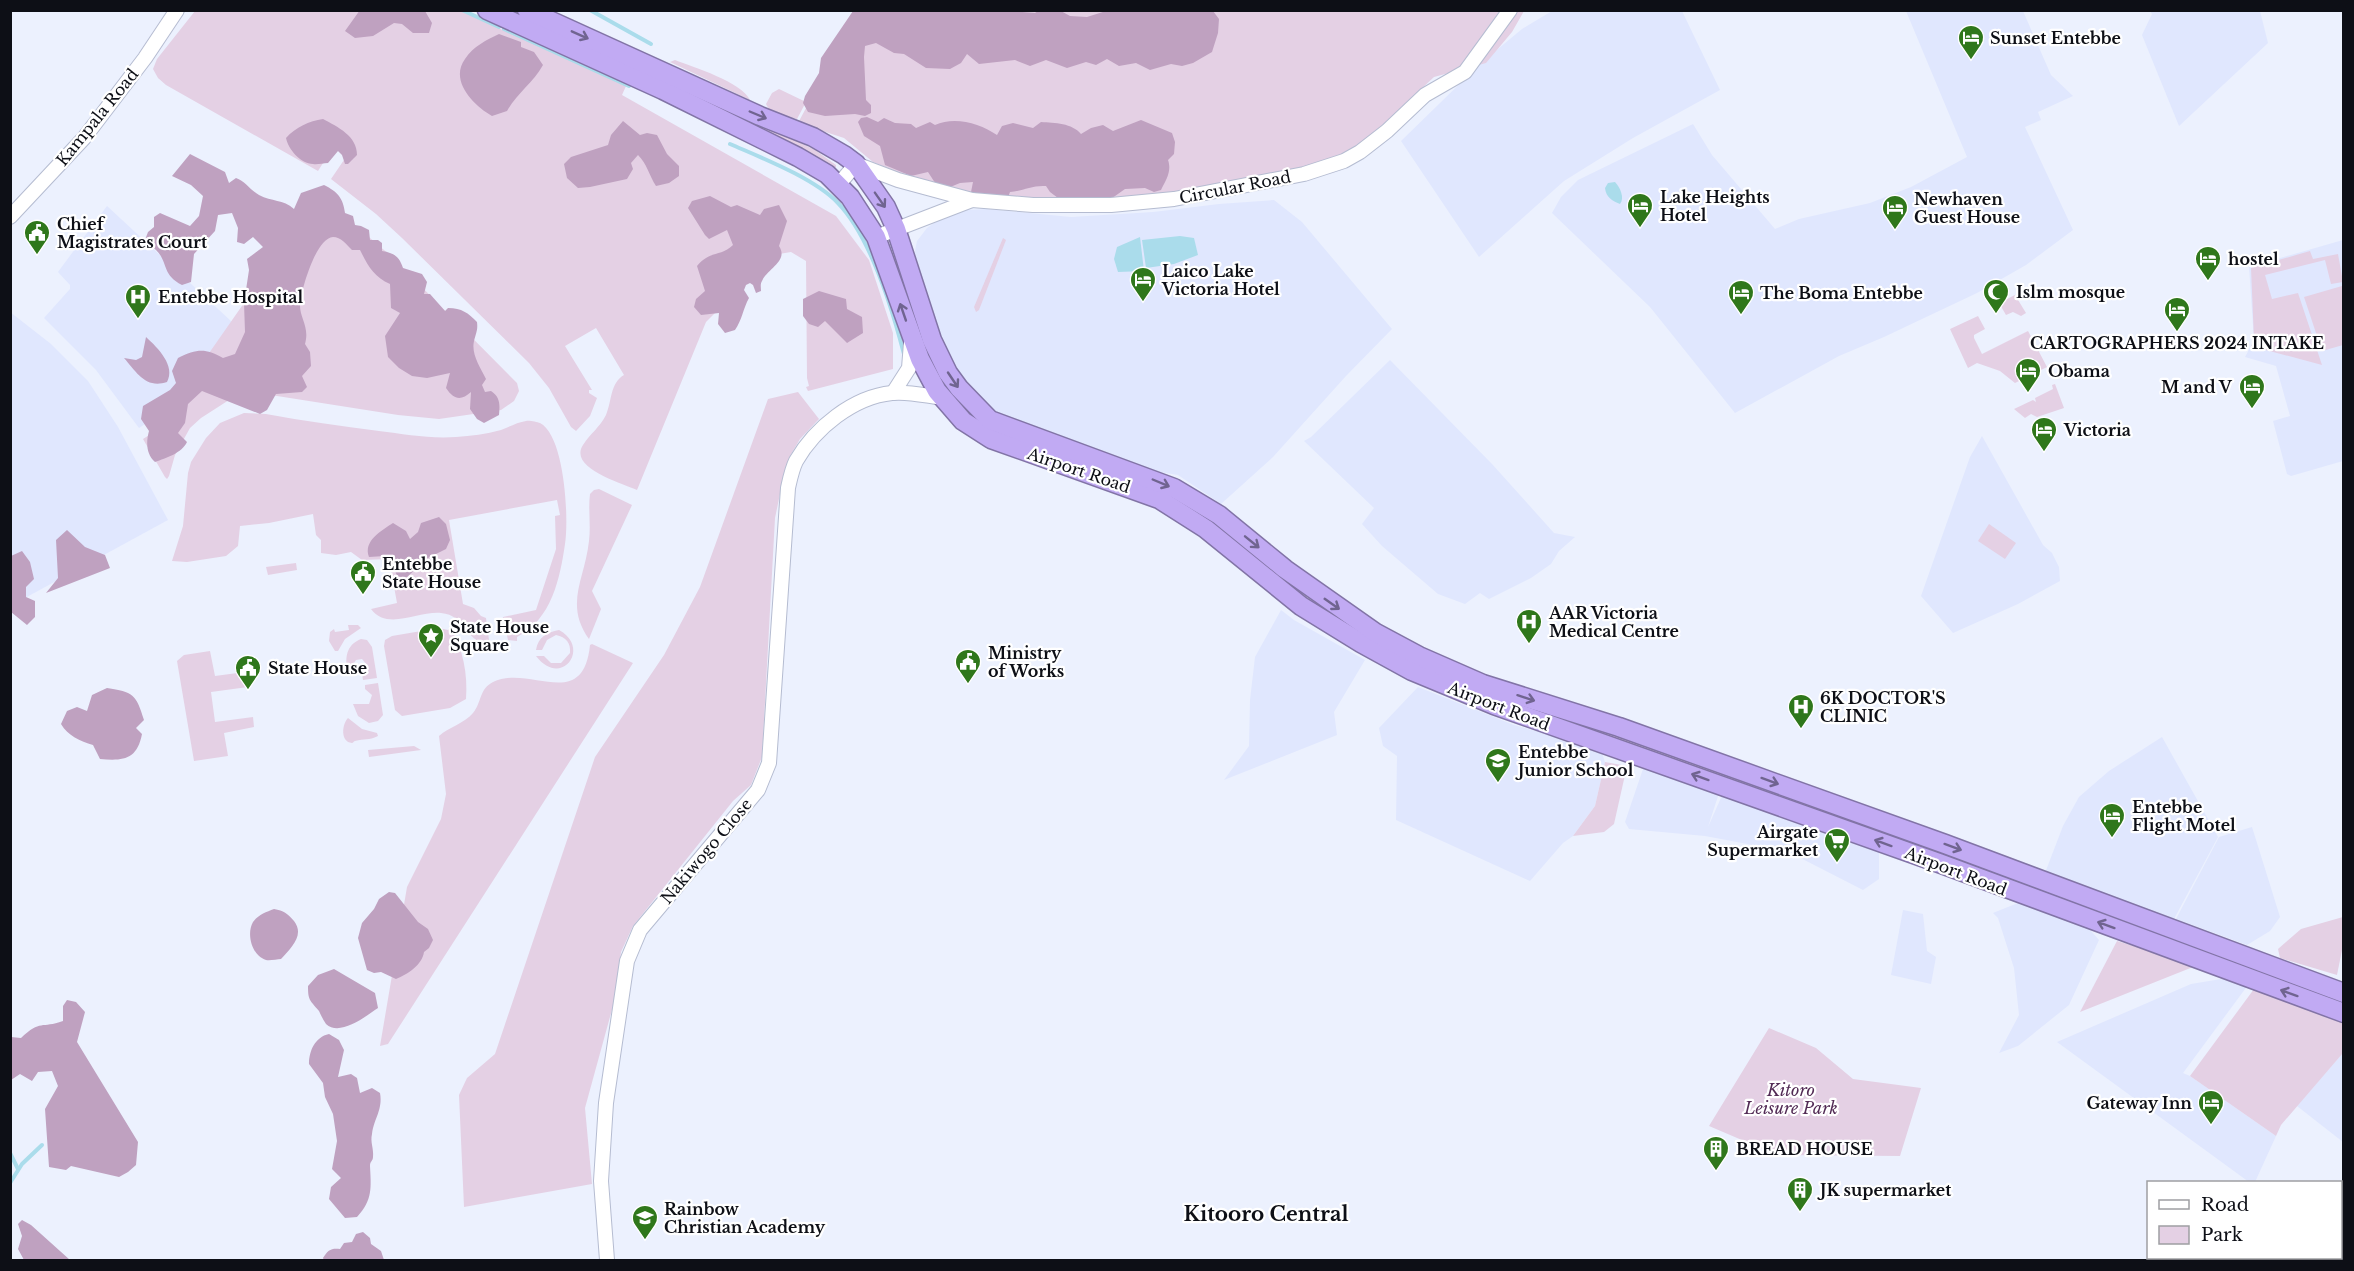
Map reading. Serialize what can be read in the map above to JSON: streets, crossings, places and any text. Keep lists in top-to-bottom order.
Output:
{
  "streets": {
    "highway": ["Airport Road"],
    "street": ["Kampala Road", "Circular Road", "Nakiwogo Close"]
  },
  "crossings": [
    ["Circular Road", "Airport Road"]
  ],
  "districts": ["Kitooro Central"],
  "parks": ["Kitoro Leisure Park"],
  "places": {
    "hotel": [
      "Sunset Entebbe",
      "Lake Heights Hotel",
      "Newhaven Guest House",
      "hostel",
      "Laico Lake Victoria Hotel",
      "The Boma Entebbe",
      "CARTOGRAPHERS 2024 INTAKE",
      "Obama",
      "M and V",
      "Victoria",
      "Entebbe Flight Motel",
      "Gateway Inn"
    ],
    "public building": [
      "Chief Magistrates Court",
      "Entebbe State House",
      "Ministry of Works",
      "State House"
    ],
    "mosque": ["Islm mosque"],
    "hospital": ["Entebbe Hospital", "AAR Victoria Medical Centre", "6K DOCTOR'S CLINIC"],
    "place": ["State House Square"],
    "school or university": ["Entebbe Junior School", "Rainbow Christian Academy"],
    "supermarket": ["Airgate Supermarket"],
    "building": ["BREAD HOUSE", "JK supermarket"]
  },
  "legend": ["Road", "Park"]
}
